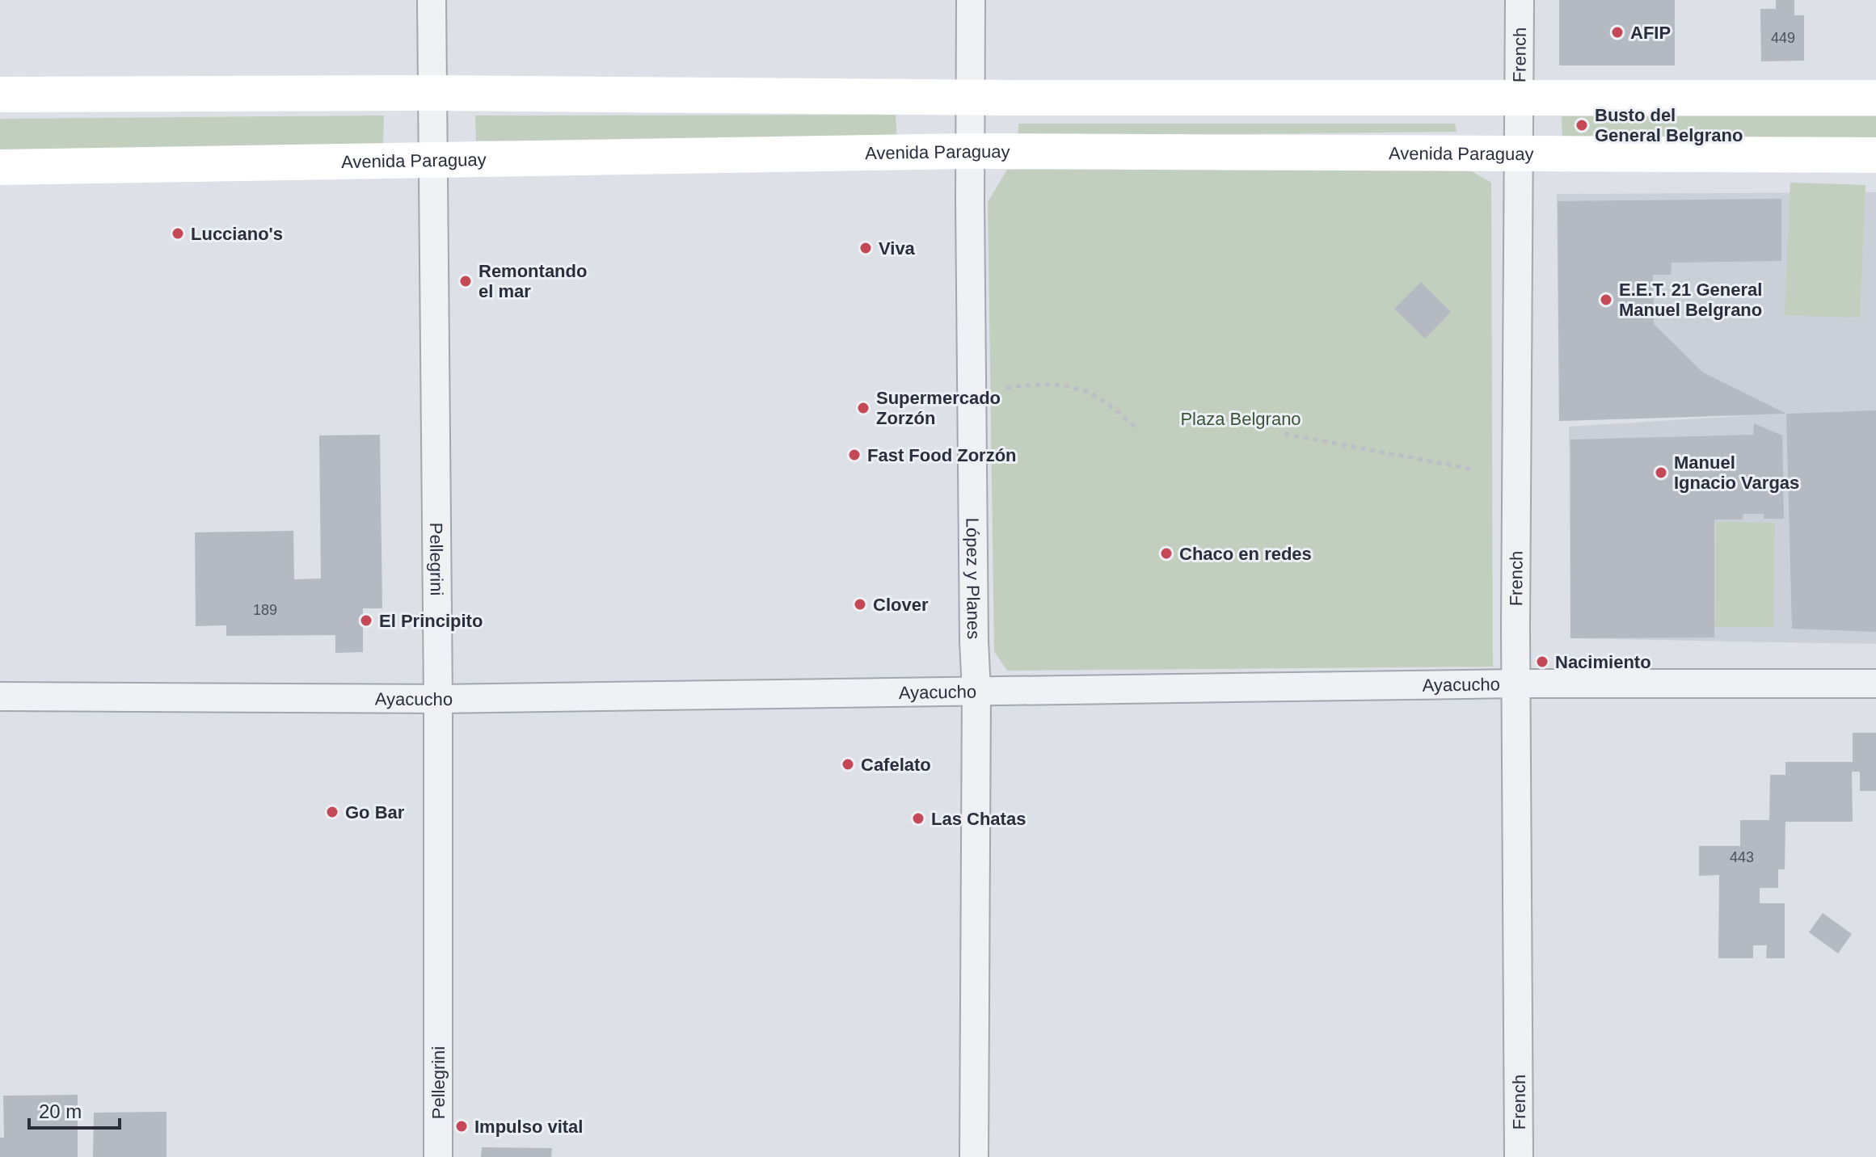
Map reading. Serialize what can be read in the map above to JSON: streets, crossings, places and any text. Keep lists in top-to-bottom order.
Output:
{
  "streets": {
    "main road": ["Avenida Paraguay"],
    "street": [
      "French",
      "Pellegrini",
      "López y Planes",
      "Ayacucho"
    ]
  },
  "crossings": [
    ["French", "Avenida Paraguay"],
    ["French", "Ayacucho"],
    ["Avenida Paraguay", "Pellegrini"],
    ["Avenida Paraguay", "López y Planes"],
    ["Pellegrini", "Ayacucho"],
    ["López y Planes", "Ayacucho"]
  ],
  "parks": ["Plaza Belgrano"],
  "places": [
    "AFIP",
    "Busto del General Belgrano",
    "Lucciano's",
    "Viva",
    "Remontando el mar",
    "E.E.T. 21 General Manuel Belgrano",
    "Supermercado Zorzón",
    "Fast Food Zorzón",
    "Manuel Ignacio Vargas",
    "Chaco en redes",
    "Clover",
    "El Principito",
    "Nacimiento",
    "Cafelato",
    "Go Bar",
    "Las Chatas",
    "Impulso vital"
  ],
  "house_numbers": ["449", "189", "443"],
  "scale_bar": "20 m"
}
